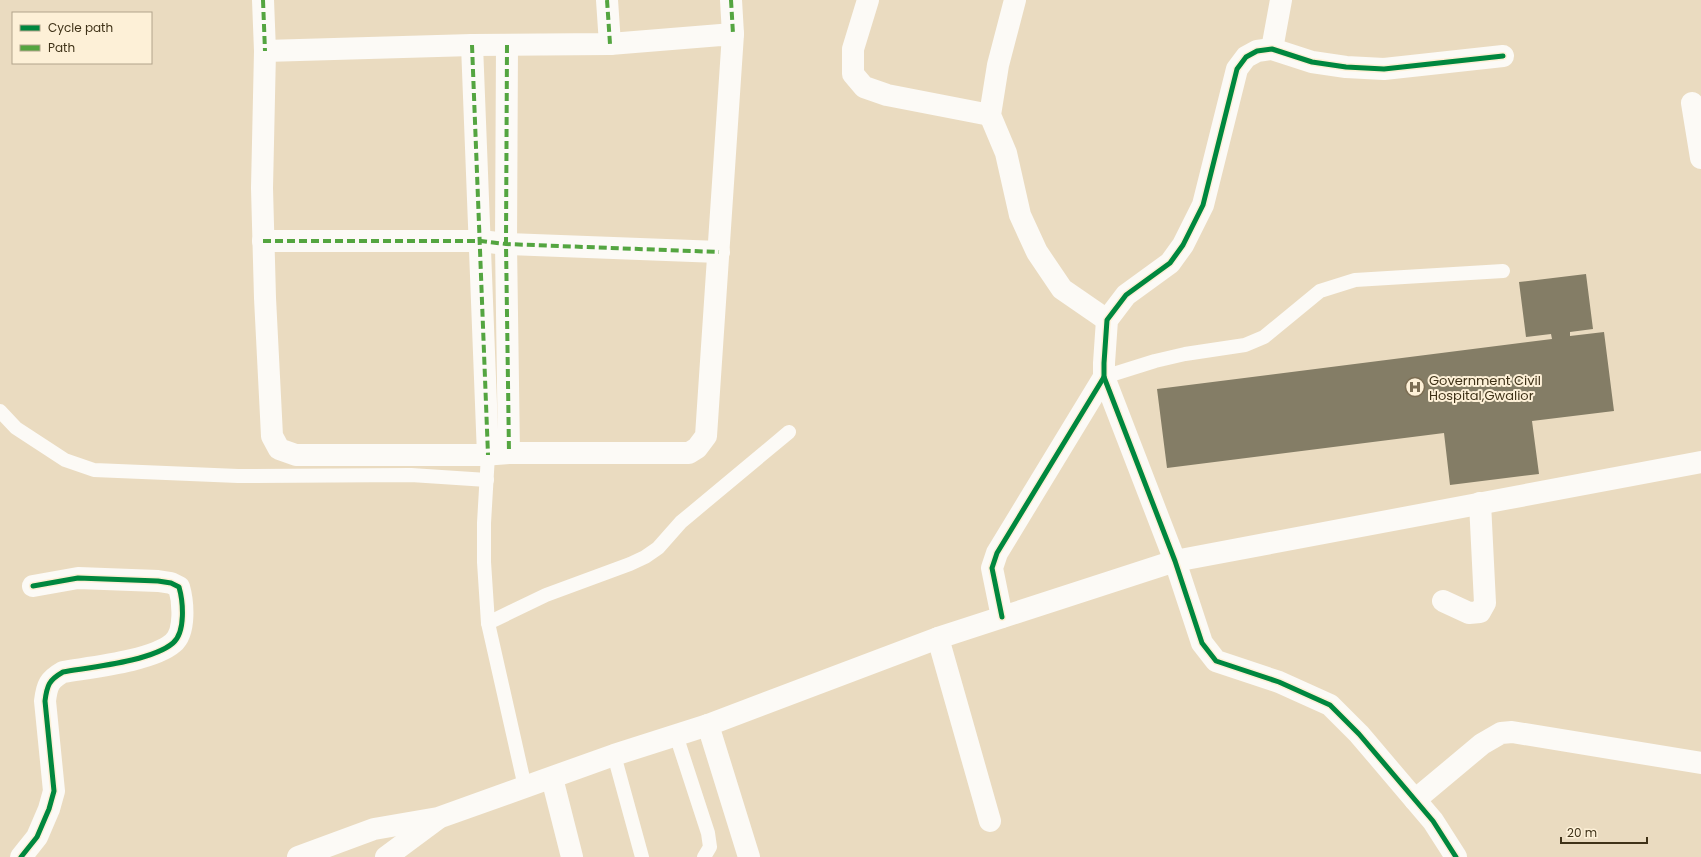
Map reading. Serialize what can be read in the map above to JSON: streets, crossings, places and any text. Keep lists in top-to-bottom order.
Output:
{
  "places": {
    "hospital": ["Government Civil Hospital,Gwalior"]
  },
  "legend": ["Cycle path", "Path"],
  "scale_bar": "20 m"
}
